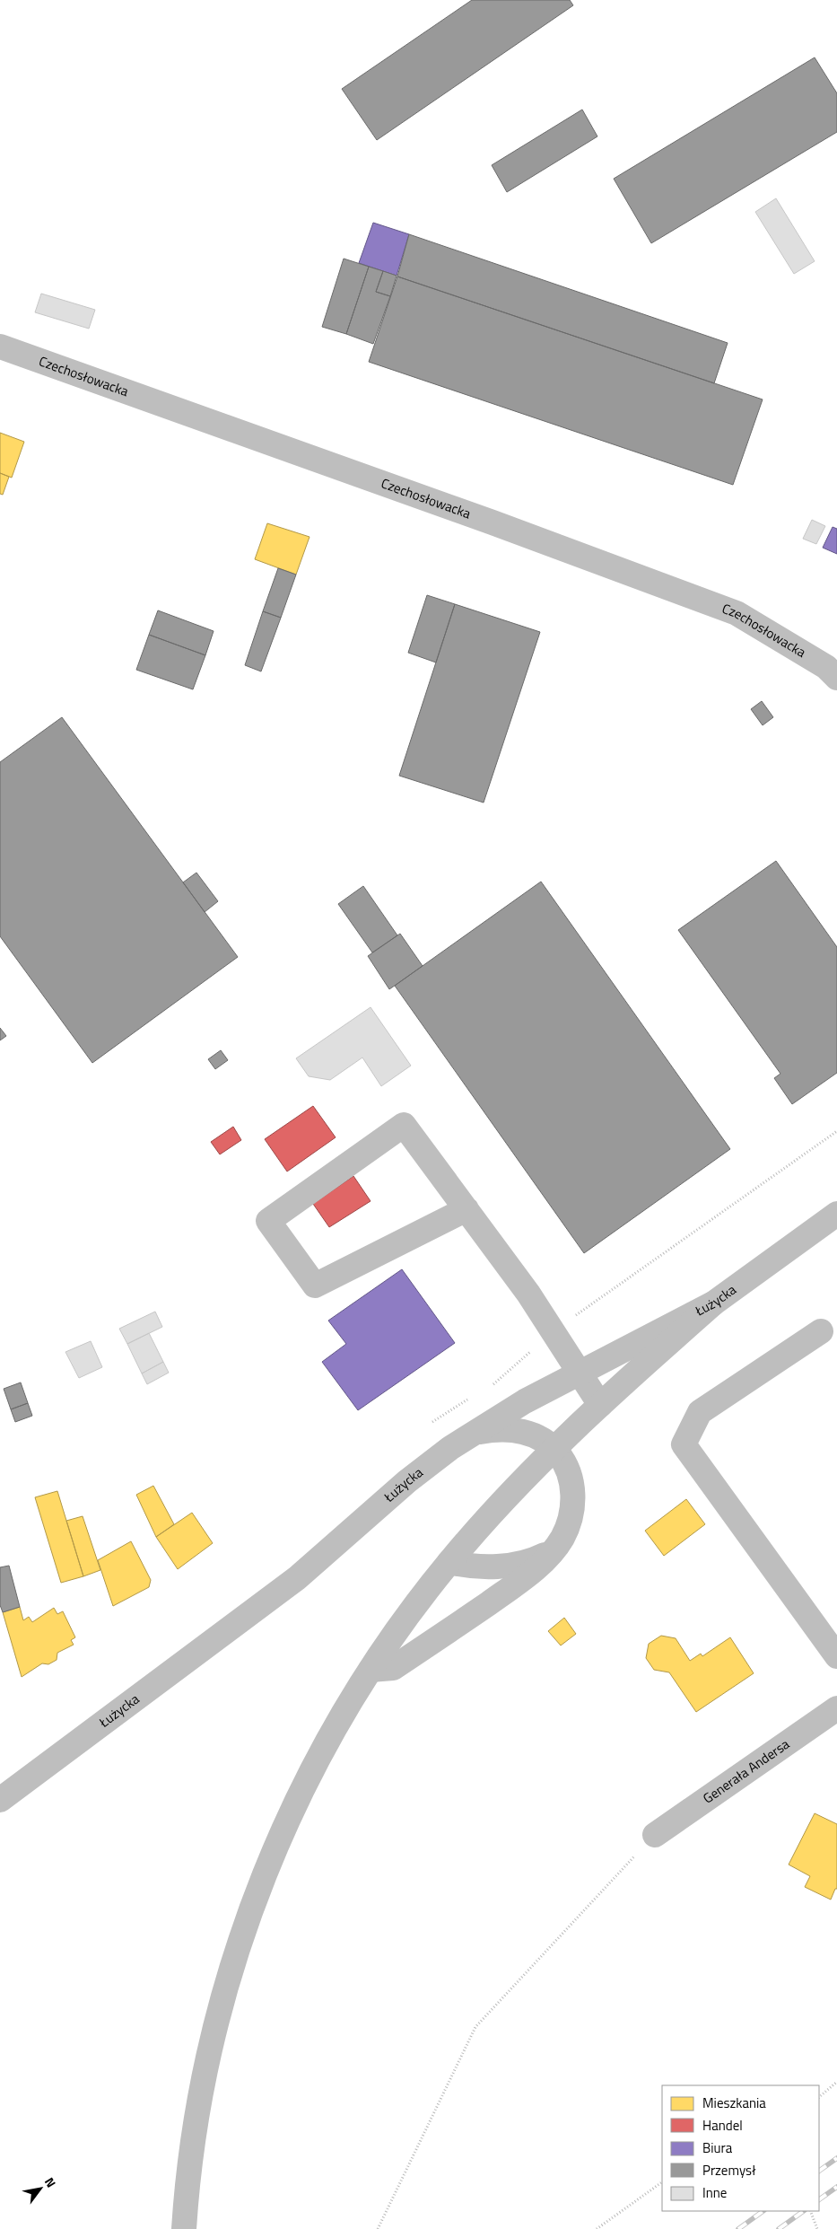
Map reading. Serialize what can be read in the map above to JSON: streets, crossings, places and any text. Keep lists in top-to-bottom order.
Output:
{
  "streets": {
    "street": ["Czechosłowacka", "Łużycka", "Generała Andersa"]
  },
  "legend": [
    "Mieszkania",
    "Handel",
    "Biura",
    "Przemysł",
    "Inne"
  ],
  "north": "top right"
}
